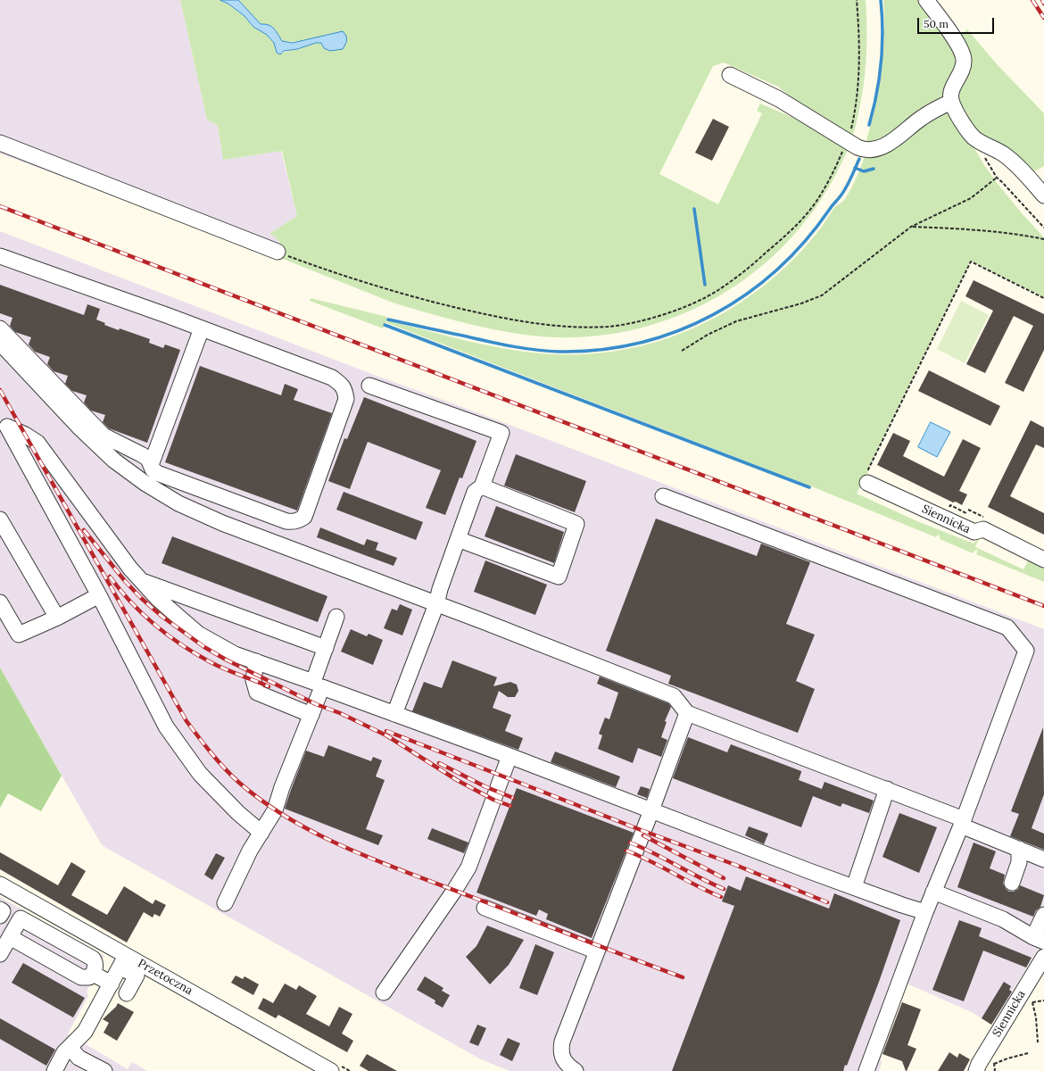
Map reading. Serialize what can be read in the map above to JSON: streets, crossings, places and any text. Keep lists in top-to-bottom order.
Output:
{
  "streets": {
    "street": ["Siennicka", "Przetoczna"]
  },
  "scale_bar": "50 m"
}
